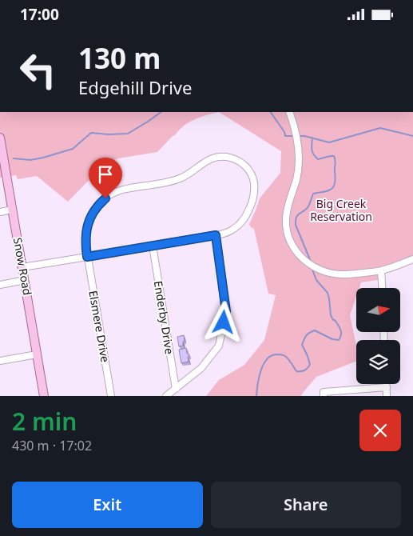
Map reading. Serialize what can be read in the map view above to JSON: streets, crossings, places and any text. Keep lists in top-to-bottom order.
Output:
{
  "streets": {
    "main road": ["Snow Road"],
    "street": ["Enderby Drive", "Elsmere Drive"]
  },
  "parks": ["Big Creek Reservation"],
  "north": "right",
  "page": {
    "status": "17:00",
    "turn": ["130 m", "Edgehill Drive"],
    "heading": ["2 min", "430 m · 17:02"],
    "buttons": ["Exit", "Share"]
  }
}
